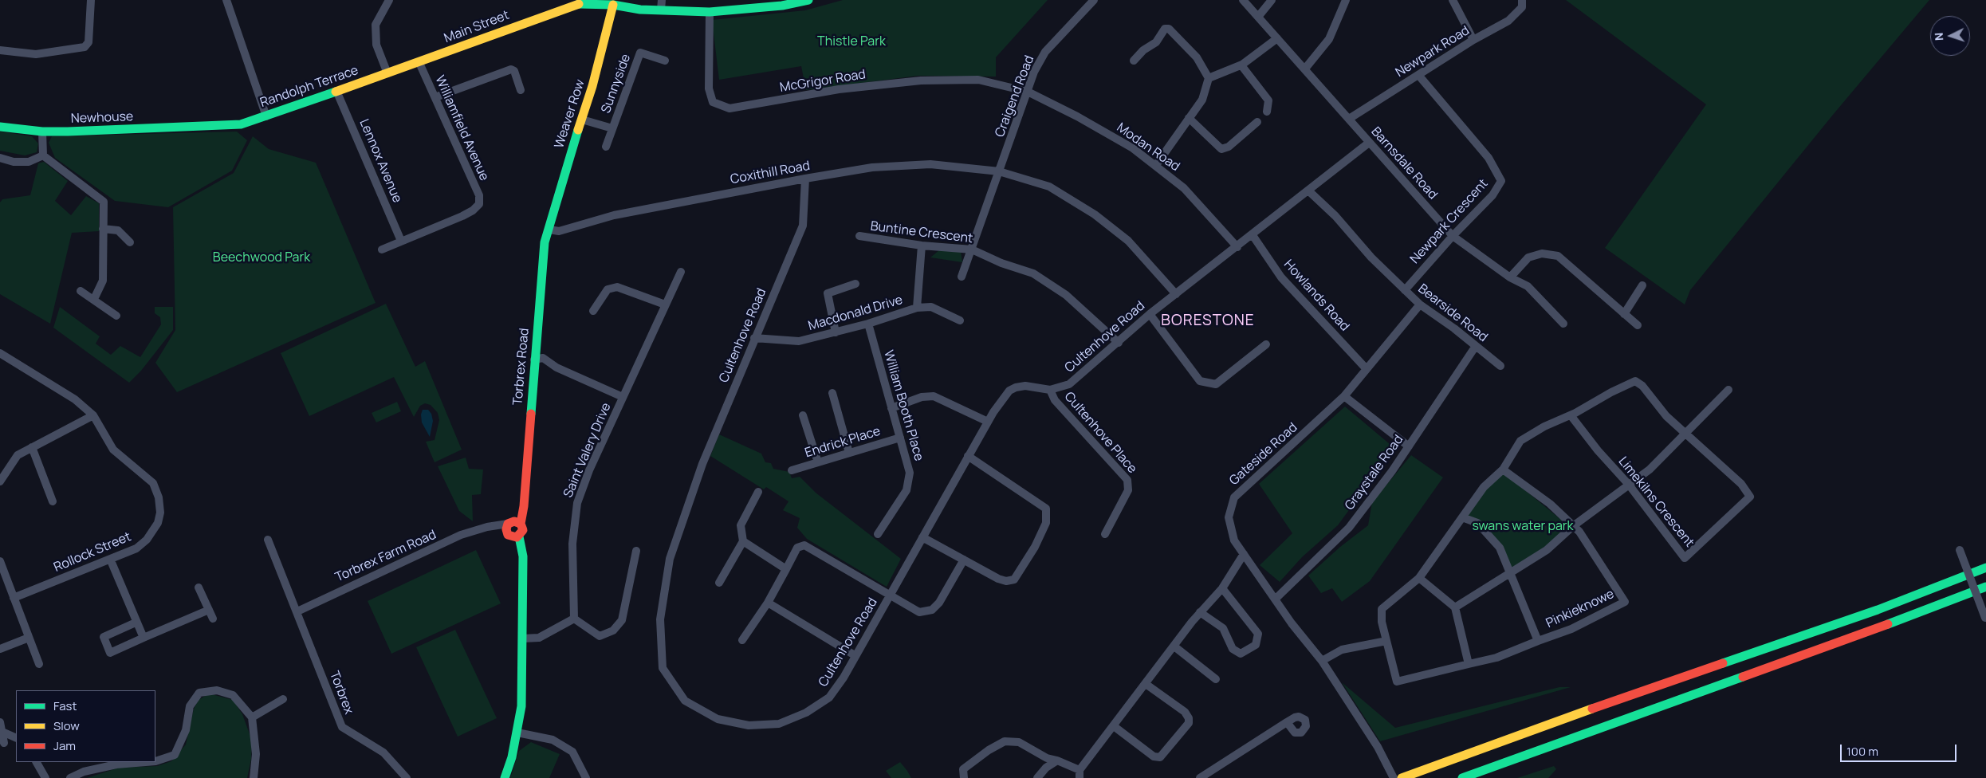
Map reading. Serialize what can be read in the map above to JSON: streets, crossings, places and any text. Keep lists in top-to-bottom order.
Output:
{
  "streets": {
    "main road": [
      "Main Street",
      "Randolph Terrace",
      "Weaver Row",
      "Newhouse",
      "Torbrex Road"
    ],
    "street": [
      "Newpark Road",
      "McGrigor Road",
      "Sunnyside",
      "Craigend Road",
      "Williamfield Avenue",
      "Modan Road",
      "Lennox Avenue",
      "Barnsdale Road",
      "Coxithill Road",
      "Newpark Crescent",
      "Buntine Crescent",
      "Howlands Road",
      "Macdonald Drive",
      "Bearside Road",
      "Cultenhove Road",
      "William Booth Place",
      "Cultenhove Place",
      "Endrick Place",
      "Saint Valery Drive",
      "Gateside Road",
      "Graystale Road",
      "Limekilns Crescent",
      "Rollock Street",
      "Torbrex Farm Road",
      "Pinkieknowe",
      "Torbrex"
    ]
  },
  "crossings": [
    ["Main Street", "McGrigor Road"],
    ["Main Street", "Randolph Terrace"],
    ["Main Street", "Weaver Row"],
    ["Main Street", "Williamfield Avenue"],
    ["Newpark Road", "Barnsdale Road"],
    ["Newpark Road", "Newpark Crescent"],
    ["McGrigor Road", "Craigend Road"],
    ["McGrigor Road", "Modan Road"],
    ["Randolph Terrace", "Newhouse"],
    ["Randolph Terrace", "Williamfield Avenue"],
    ["Randolph Terrace", "Lennox Avenue"],
    ["Craigend Road", "Modan Road"],
    ["Craigend Road", "Coxithill Road"],
    ["Craigend Road", "Buntine Crescent"],
    ["Weaver Row", "Coxithill Road"],
    ["Weaver Row", "Torbrex Road"],
    ["Williamfield Avenue", "Lennox Avenue"],
    ["Modan Road", "Cultenhove Road"],
    ["Barnsdale Road", "Newpark Crescent"],
    ["Barnsdale Road", "Cultenhove Road"],
    ["Coxithill Road", "Cultenhove Road"],
    ["Coxithill Road", "Torbrex Road"],
    ["Newpark Crescent", "Bearside Road"],
    ["Buntine Crescent", "Cultenhove Road"],
    ["Howlands Road", "Cultenhove Road"],
    ["Howlands Road", "Gateside Road"],
    ["Macdonald Drive", "Cultenhove Road"],
    ["Macdonald Drive", "William Booth Place"],
    ["Bearside Road", "Cultenhove Road"],
    ["Bearside Road", "Gateside Road"],
    ["Bearside Road", "Graystale Road"],
    ["Cultenhove Road", "Cultenhove Place"],
    ["Torbrex Road", "Torbrex Farm Road"],
    ["William Booth Place", "Endrick Place"],
    ["Gateside Road", "Graystale Road"],
    ["Torbrex Farm Road", "Torbrex"]
  ],
  "districts": ["BORESTONE"],
  "parks": ["Thistle Park", "Beechwood Park", "swans water park"],
  "legend": ["Fast", "Slow", "Jam"],
  "scale_bar": "100 m",
  "north": "left"
}
